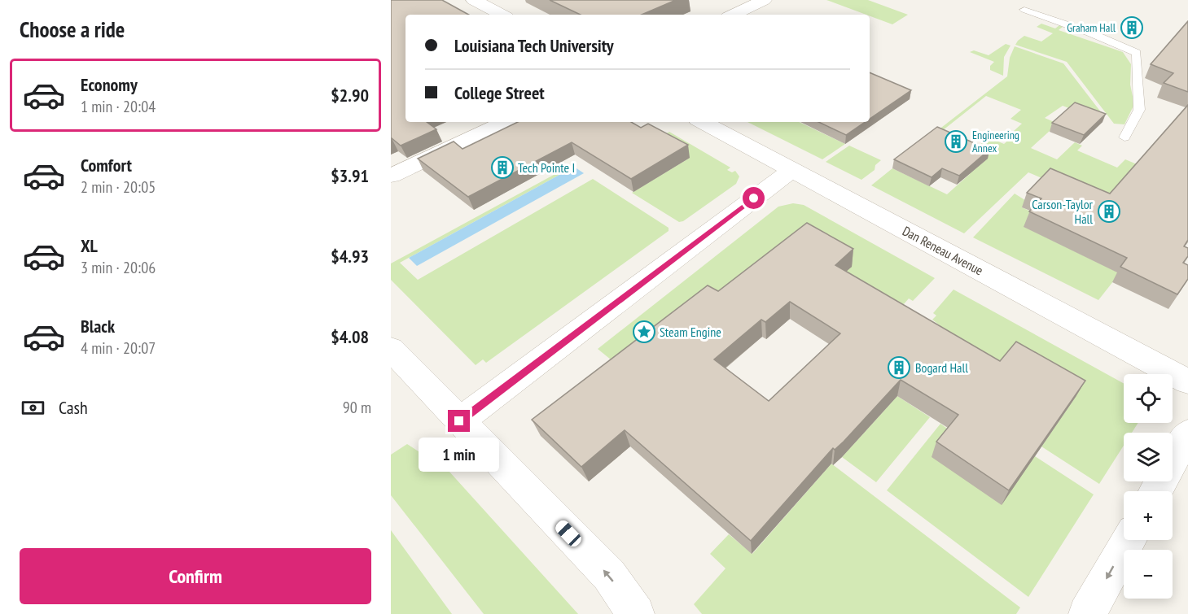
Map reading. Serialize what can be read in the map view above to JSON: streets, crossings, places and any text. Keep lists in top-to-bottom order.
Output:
{
  "streets": {
    "street": ["Dan Reneau Avenue"]
  },
  "places": {
    "building": [
      "Graham Hall",
      "Engineering Annex",
      "Tech Pointe I",
      "Carson-Taylor Hall",
      "Bogard Hall"
    ],
    "place": ["Steam Engine"]
  },
  "page": {
    "heading": "Choose a ride",
    "banner": ["Louisiana Tech University", "College Street"],
    "list": [
      {
        "name": "Economy",
        "note": "1 min · 20:04",
        "value": "$2.90"
      },
      {
        "name": "Comfort",
        "note": "2 min · 20:05",
        "value": "$3.91"
      },
      {
        "name": "XL",
        "note": "3 min · 20:06",
        "value": "$4.93"
      },
      {
        "name": "Black",
        "note": "4 min · 20:07",
        "value": "$4.08"
      }
    ],
    "map_buttons": ["+", "−"],
    "pay": ["Cash", "90 m"],
    "bubble": "1 min",
    "buttons": "Confirm"
  }
}
